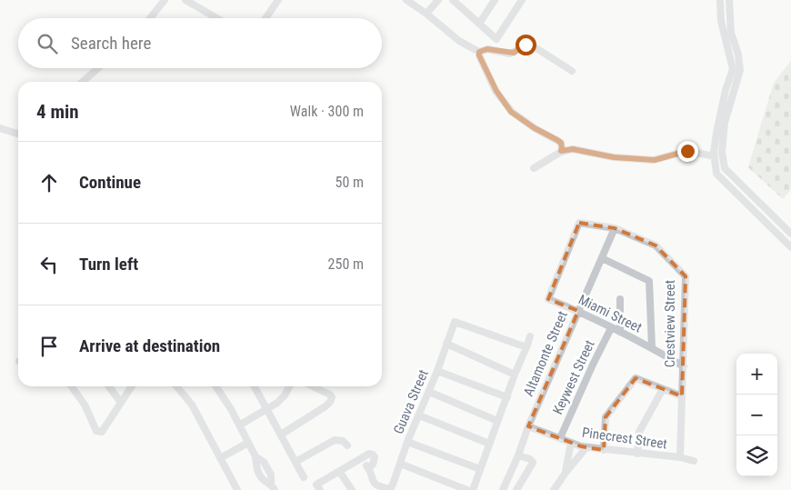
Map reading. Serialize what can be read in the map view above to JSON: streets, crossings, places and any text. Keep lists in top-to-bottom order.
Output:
{
  "streets": {
    "street": [
      "Miami Street",
      "Crestview Street",
      "Altamonte Street",
      "Keywest Street",
      "Guava Street",
      "Pinecrest Street"
    ]
  },
  "crossings": [
    ["Miami Street", "Crestview Street"],
    ["Miami Street", "Altamonte Street"],
    ["Miami Street", "Keywest Street"],
    ["Crestview Street", "Altamonte Street"],
    ["Crestview Street", "Pinecrest Street"],
    ["Altamonte Street", "Pinecrest Street"],
    ["Keywest Street", "Pinecrest Street"]
  ],
  "page": {
    "search": "Search here",
    "heading": ["4 min", "Walk · 300 m"],
    "list": [
      ["Continue", "50 m"],
      ["Turn left", "250 m"],
      "Arrive at destination"
    ],
    "map_buttons": ["+", "−"]
  }
}
